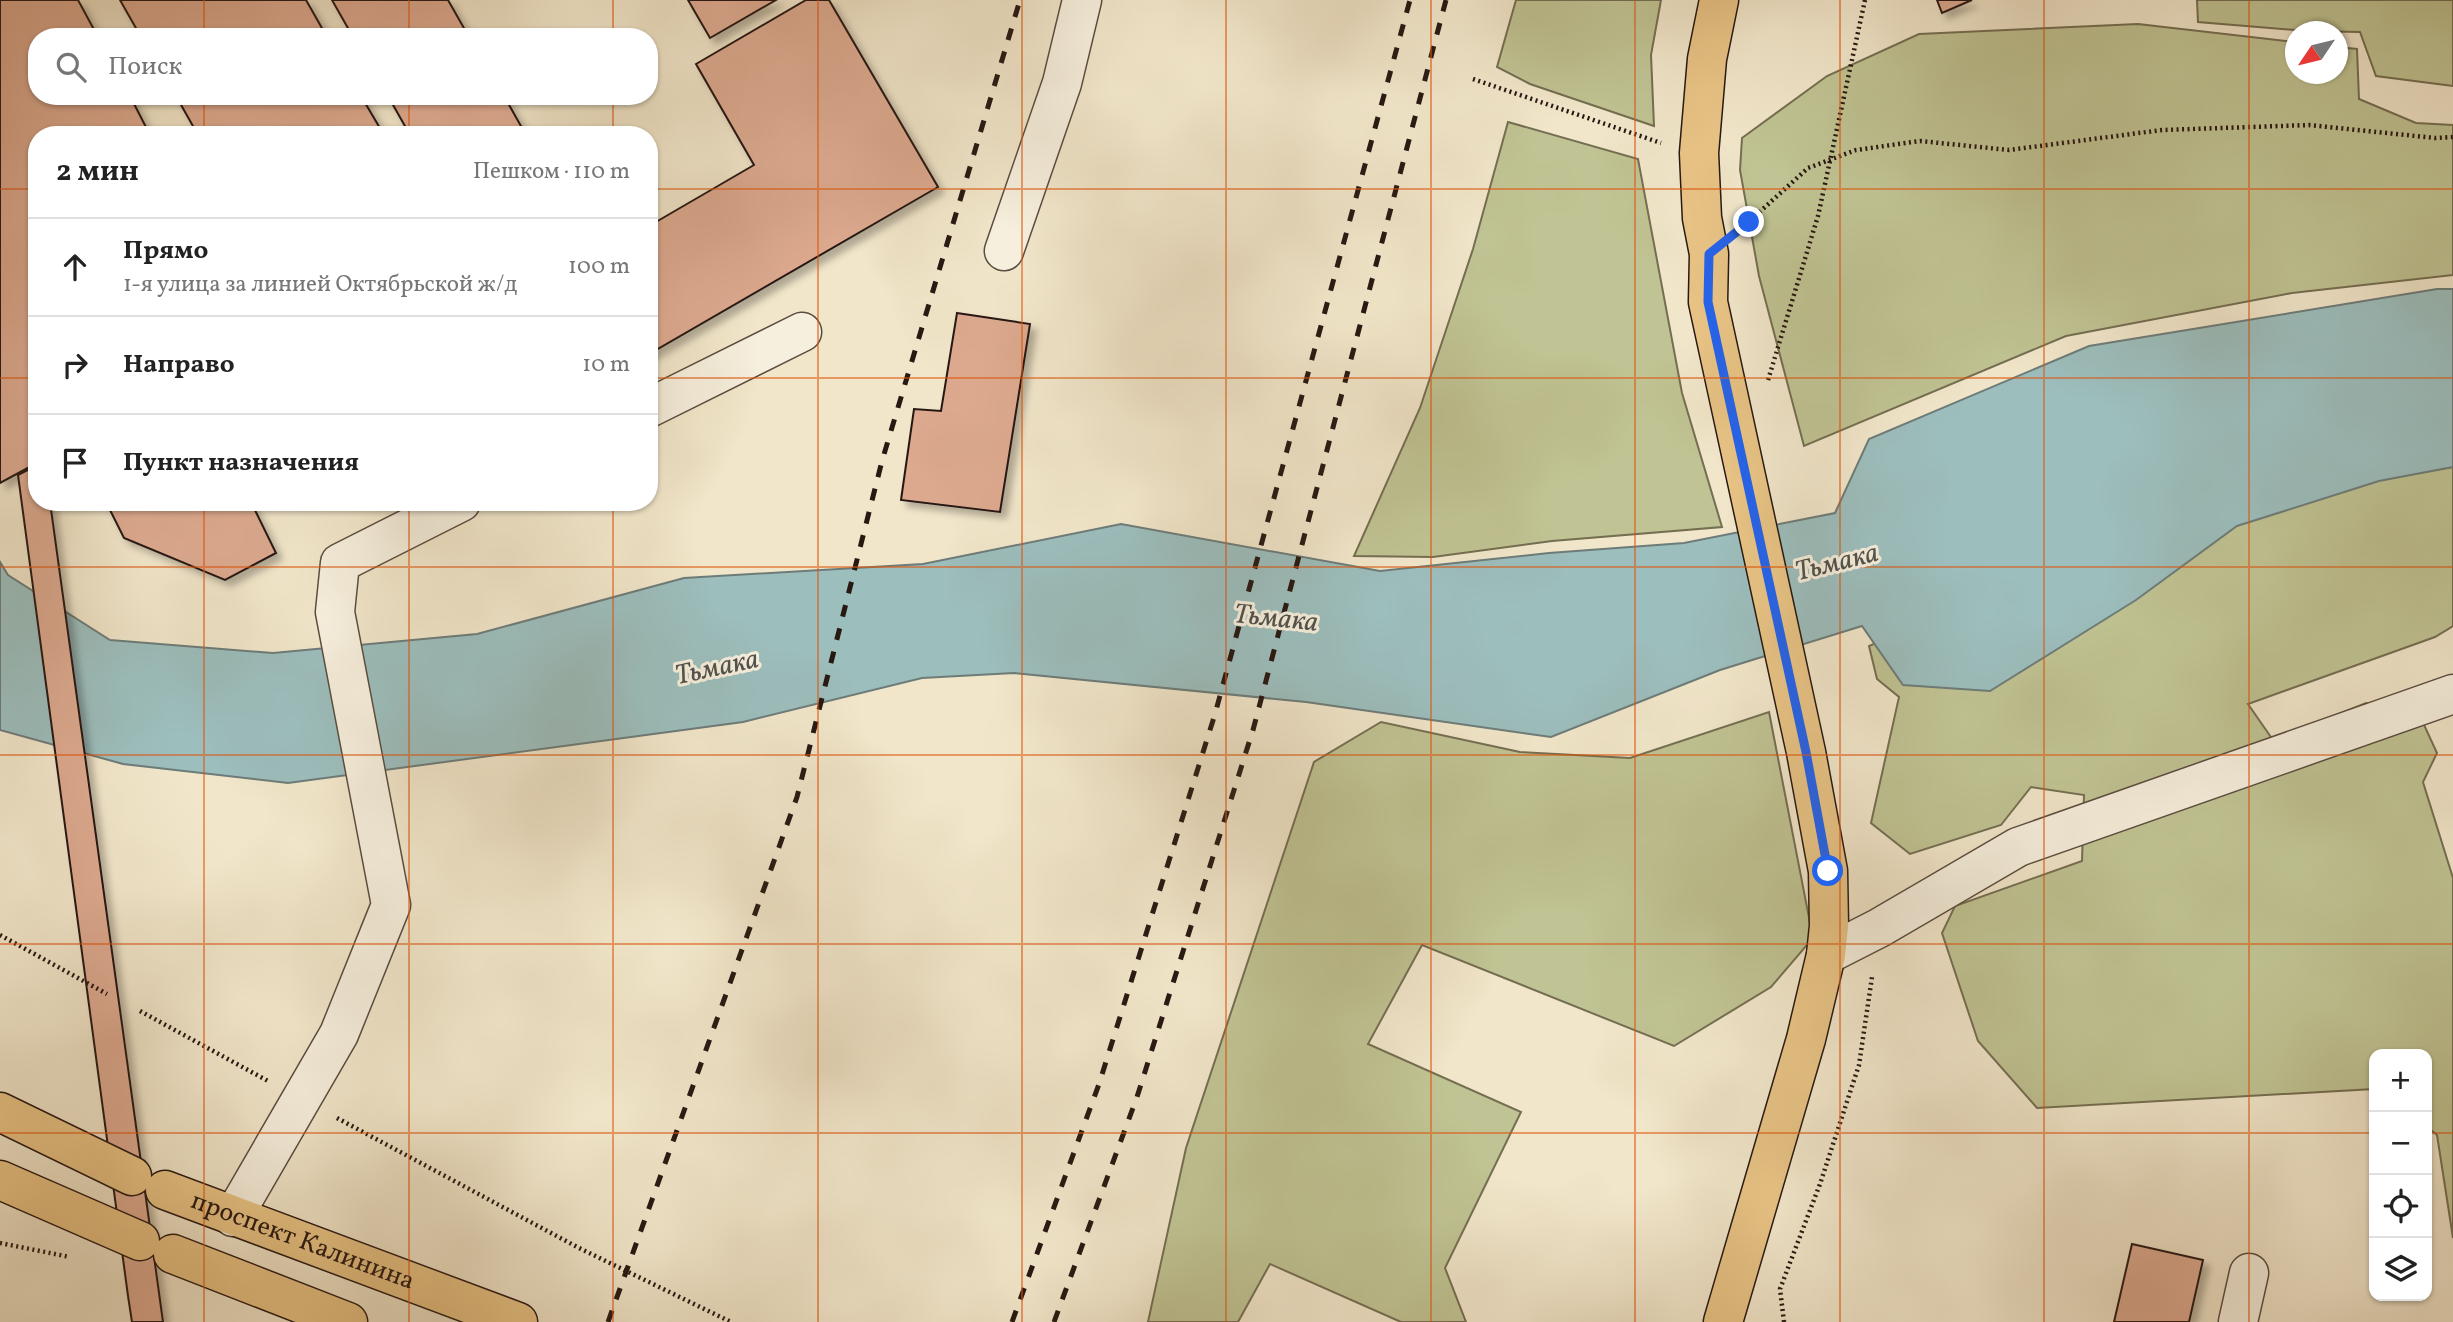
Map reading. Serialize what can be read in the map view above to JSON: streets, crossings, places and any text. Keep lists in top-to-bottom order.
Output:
{
  "streets": {
    "main road": ["проспект Калинина"]
  },
  "water": ["Тьмака"],
  "north": "bottom left",
  "page": {
    "search": "Поиск",
    "heading": ["2 мин", "Пешком · 110 m"],
    "list": [
      ["Прямо", "1-я улица за линией Октябрьской ж/д", "100 m"],
      ["Направо", "10 m"],
      "Пункт назначения"
    ],
    "map_buttons": ["+", "−"]
  }
}
